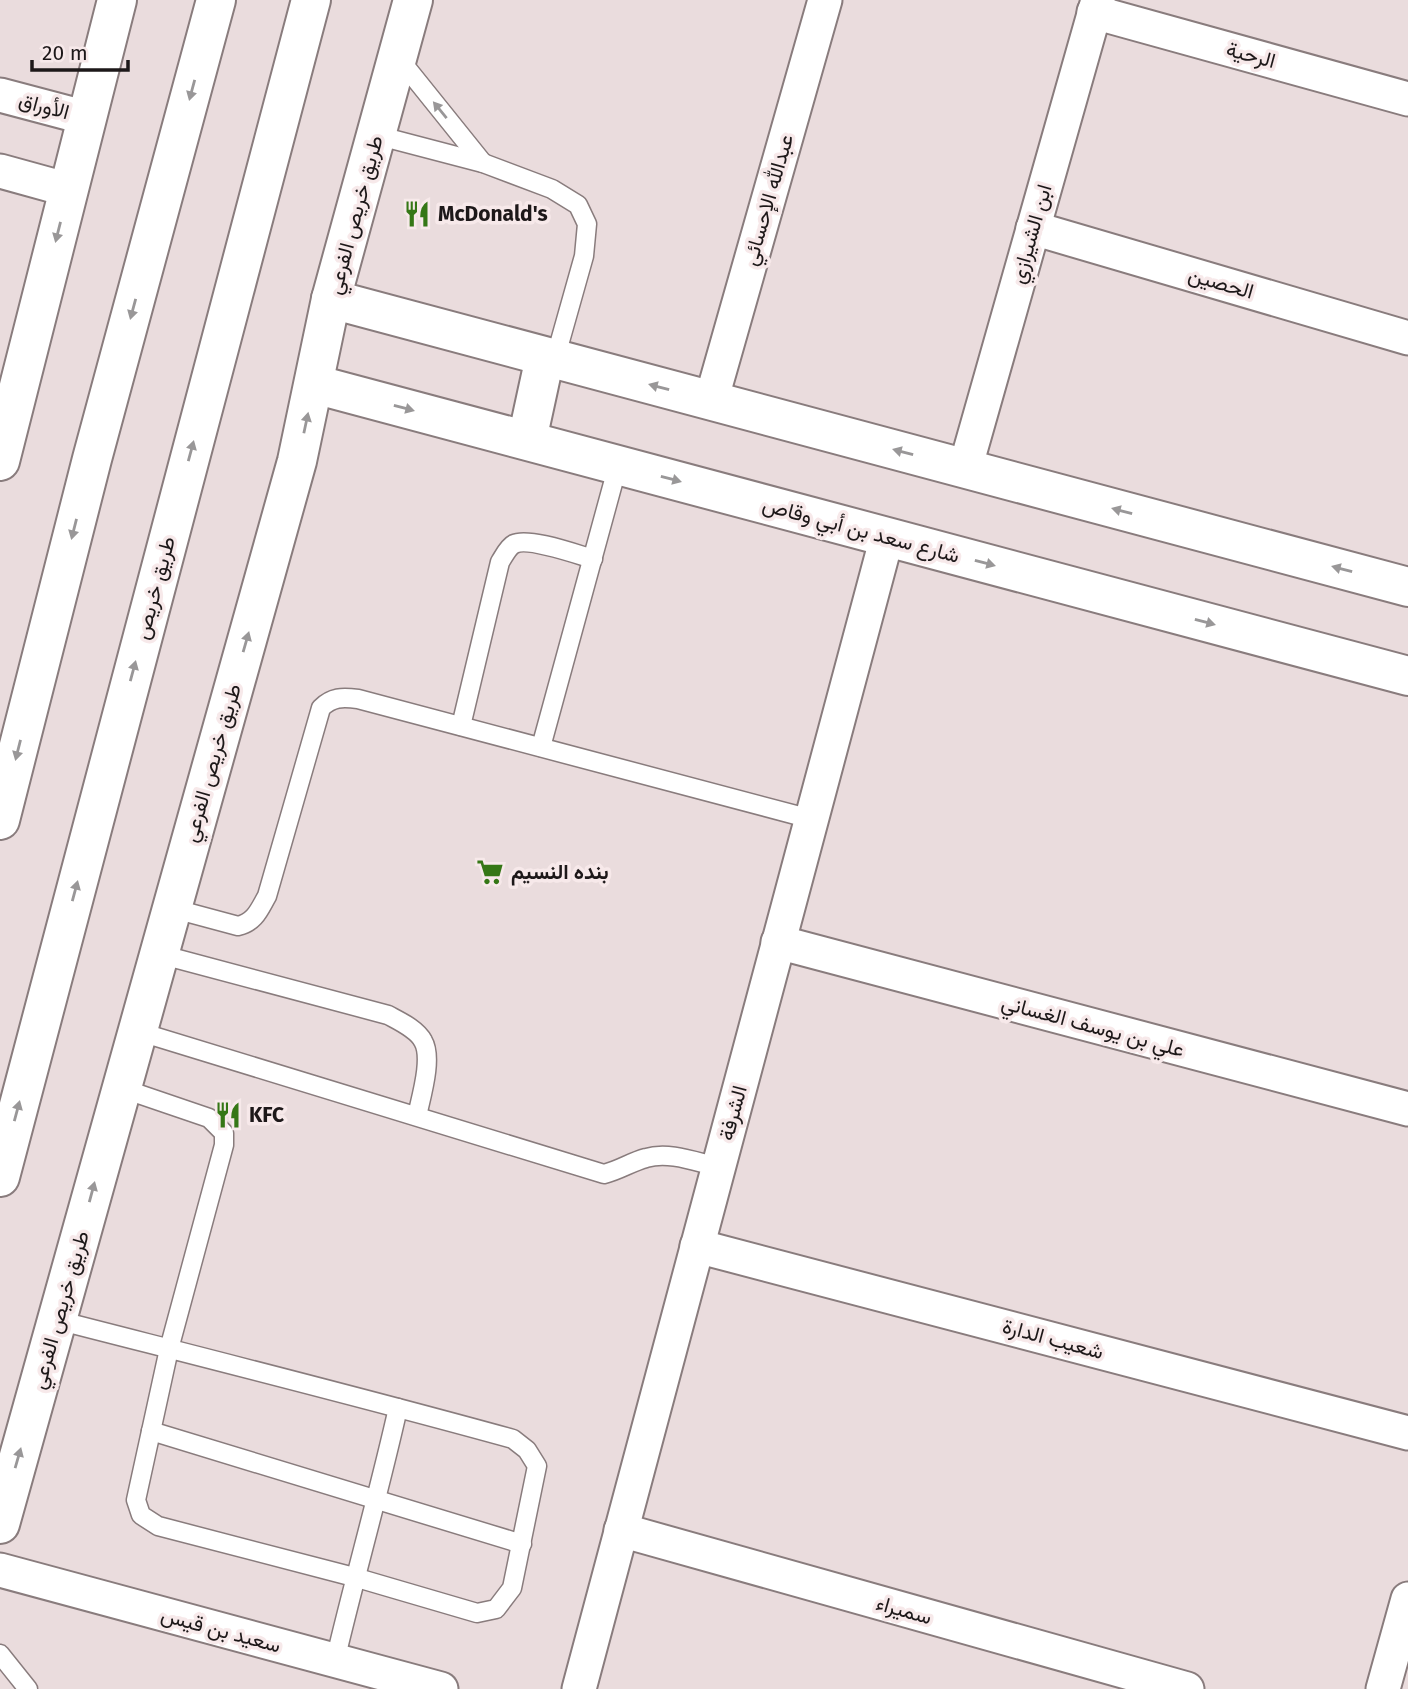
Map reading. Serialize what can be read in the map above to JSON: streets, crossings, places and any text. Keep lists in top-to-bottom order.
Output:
{
  "streets": {
    "main road": ["طريق خريص الفرعي", "شارع سعد بن أبي وقاص", "طريق خريص"],
    "street": [
      "الرحية",
      "الأوراق",
      "عبدالله الإحسائي",
      "ابن الشيرازي",
      "الحصين",
      "علي بن يوسف الغساني",
      "الشرفة",
      "شعيب الدارة",
      "سميراء",
      "سعيد بن قيس"
    ]
  },
  "crossings": [
    ["الرحية", "ابن الشيرازي"],
    ["طريق خريص الفرعي", "شارع سعد بن أبي وقاص"],
    ["ابن الشيرازي", "الحصين"],
    ["شارع سعد بن أبي وقاص", "الشرفة"],
    ["علي بن يوسف الغساني", "الشرفة"],
    ["الشرفة", "شعيب الدارة"],
    ["الشرفة", "سميراء"]
  ],
  "places": {
    "restaurant": ["McDonald's", "KFC"],
    "supermarket": ["بنده النسيم"]
  },
  "scale_bar": "20 m"
}
